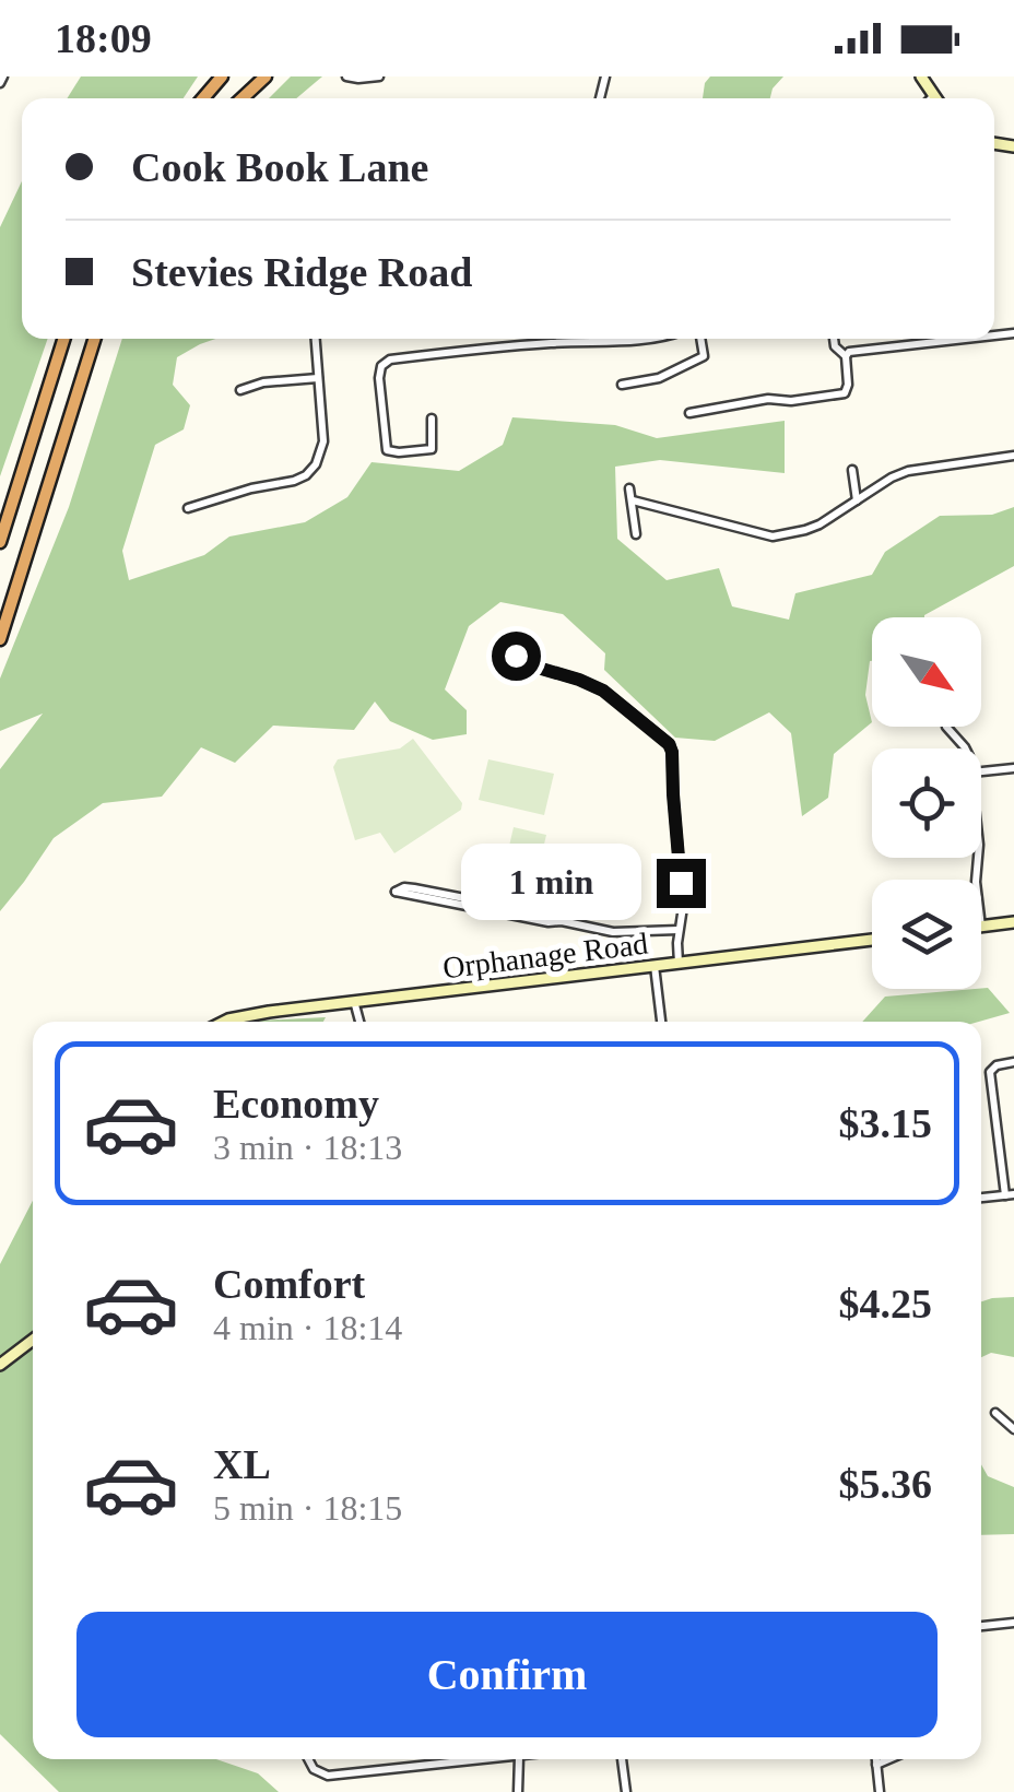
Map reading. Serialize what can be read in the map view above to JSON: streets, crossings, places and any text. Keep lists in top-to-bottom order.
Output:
{
  "streets": {
    "main road": ["Orphanage Road"]
  },
  "north": "bottom right",
  "page": {
    "status": "18:09",
    "banner": ["Cook Book Lane", "Stevies Ridge Road"],
    "bubble": "1 min",
    "list": [
      {
        "name": "Economy",
        "note": "3 min · 18:13",
        "value": "$3.15"
      },
      {
        "name": "Comfort",
        "note": "4 min · 18:14",
        "value": "$4.25"
      },
      {
        "name": "XL",
        "note": "5 min · 18:15",
        "value": "$5.36"
      }
    ],
    "buttons": "Confirm"
  }
}
